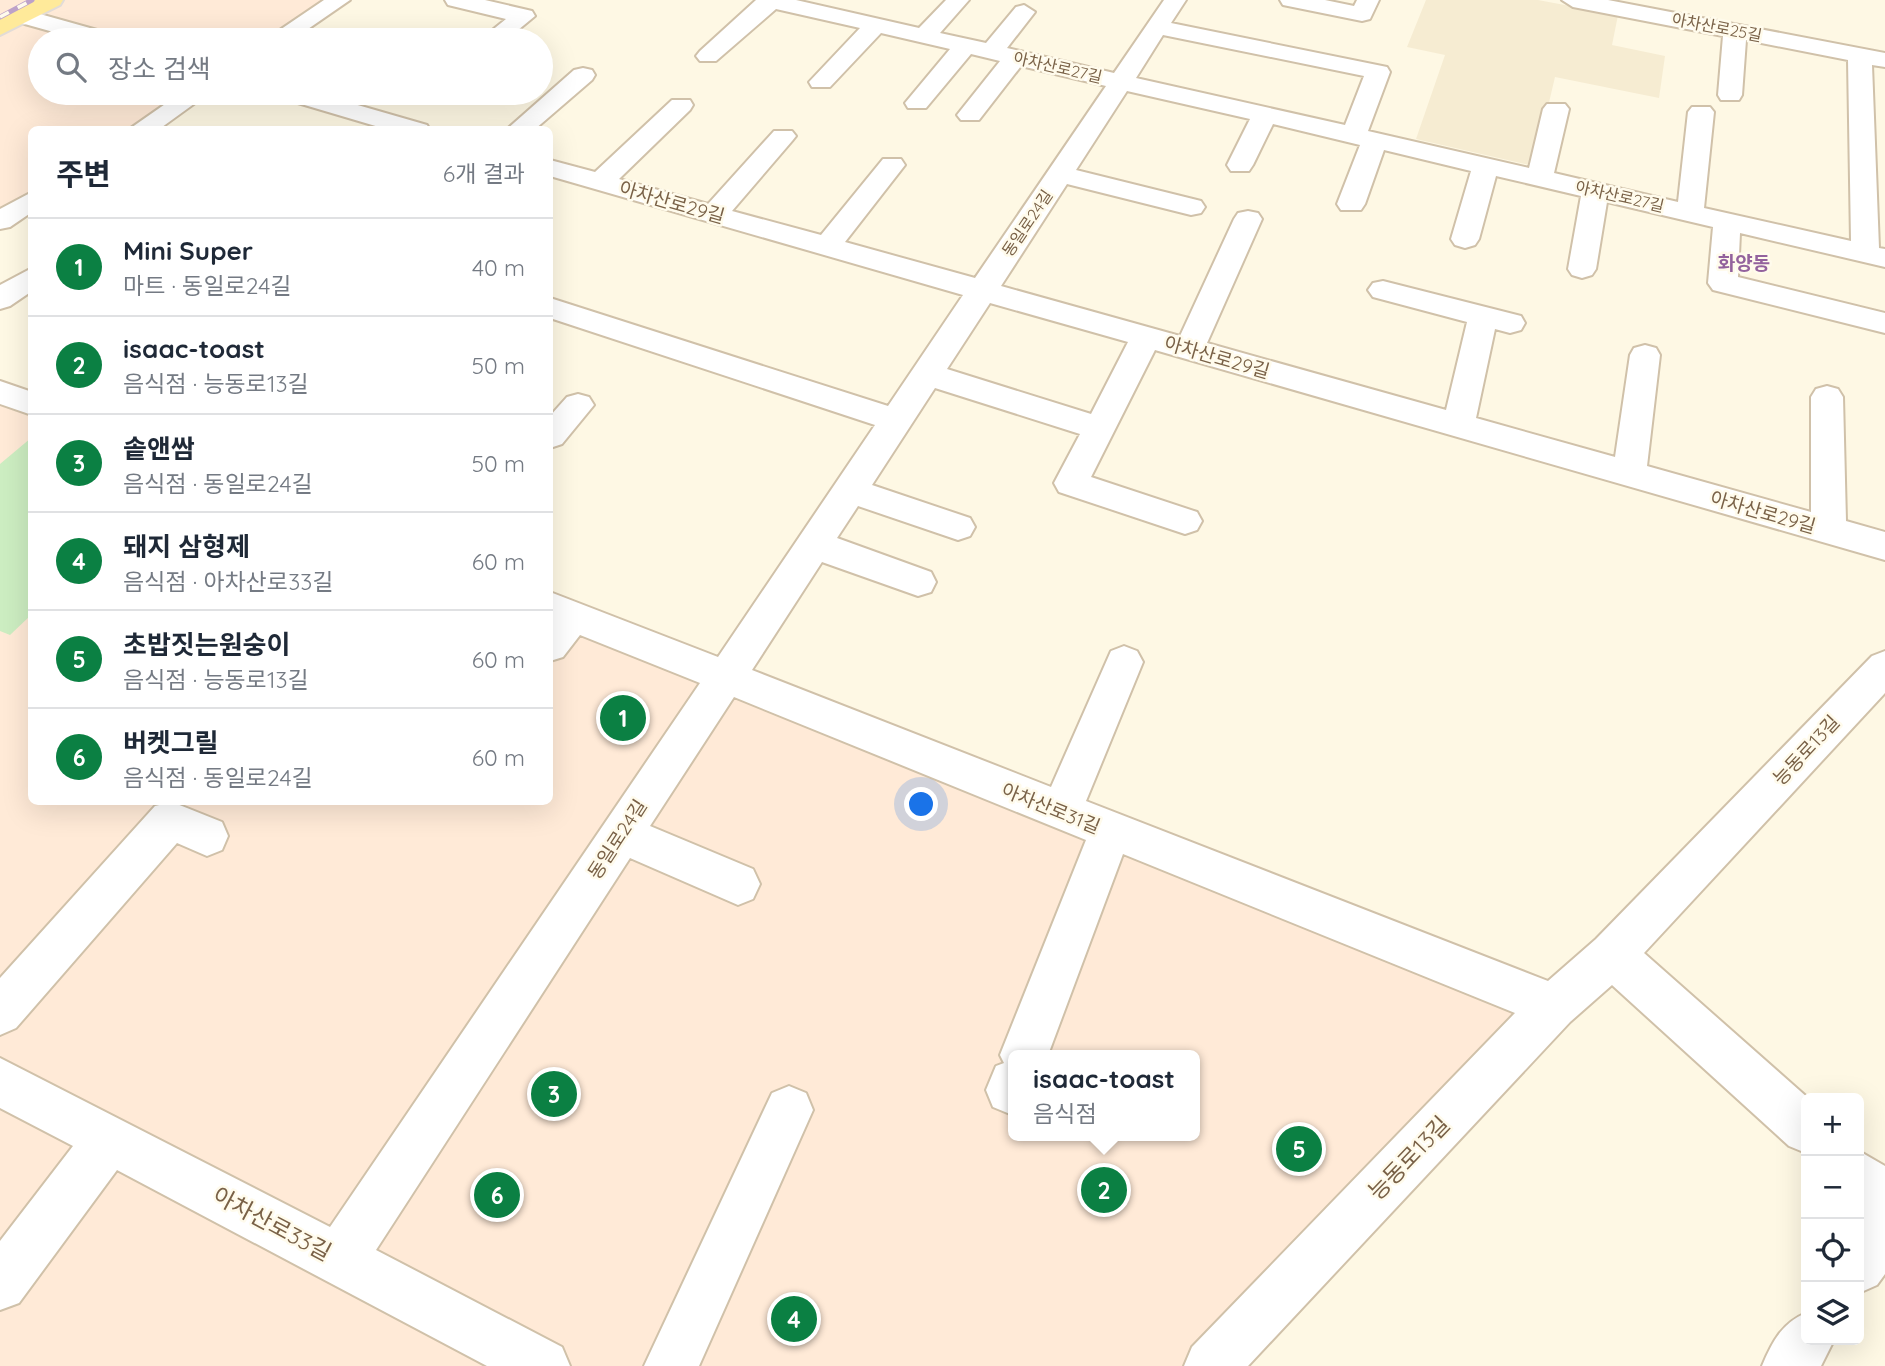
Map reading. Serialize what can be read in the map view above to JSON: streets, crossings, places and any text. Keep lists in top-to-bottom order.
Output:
{
  "streets": {
    "street": [
      "아차산로25길",
      "아차산로27길",
      "아차산로29길",
      "동일로24길",
      "능동로13길",
      "아차산로31길",
      "아차산로33길"
    ]
  },
  "crossings": [
    ["아차산로25길", "아차산로27길"],
    ["아차산로27길", "동일로24길"],
    ["아차산로29길", "동일로24길"],
    ["동일로24길", "아차산로31길"],
    ["동일로24길", "아차산로33길"],
    ["능동로13길", "아차산로31길"]
  ],
  "districts": ["화양동"],
  "page": {
    "search": "장소 검색",
    "heading": ["주변", "6개 결과"],
    "list": [
      {
        "mark": "1",
        "name": "Mini Super",
        "note": "마트 · 동일로24길",
        "value": "40 m"
      },
      {
        "mark": "2",
        "name": "isaac-toast",
        "note": "음식점 · 능동로13길",
        "value": "50 m"
      },
      {
        "mark": "3",
        "name": "솥앤쌈",
        "note": "음식점 · 동일로24길",
        "value": "50 m"
      },
      {
        "mark": "4",
        "name": "돼지 삼형제",
        "note": "음식점 · 아차산로33길",
        "value": "60 m"
      },
      {
        "mark": "5",
        "name": "초밥짓는원숭이",
        "note": "음식점 · 능동로13길",
        "value": "60 m"
      },
      {
        "mark": "6",
        "name": "버켓그릴",
        "note": "음식점 · 동일로24길",
        "value": "60 m"
      }
    ],
    "pins": [
      "1",
      "3",
      "5",
      "2",
      "6",
      "4"
    ],
    "popup": ["isaac-toast", "음식점"],
    "map_buttons": ["+", "−"]
  }
}
